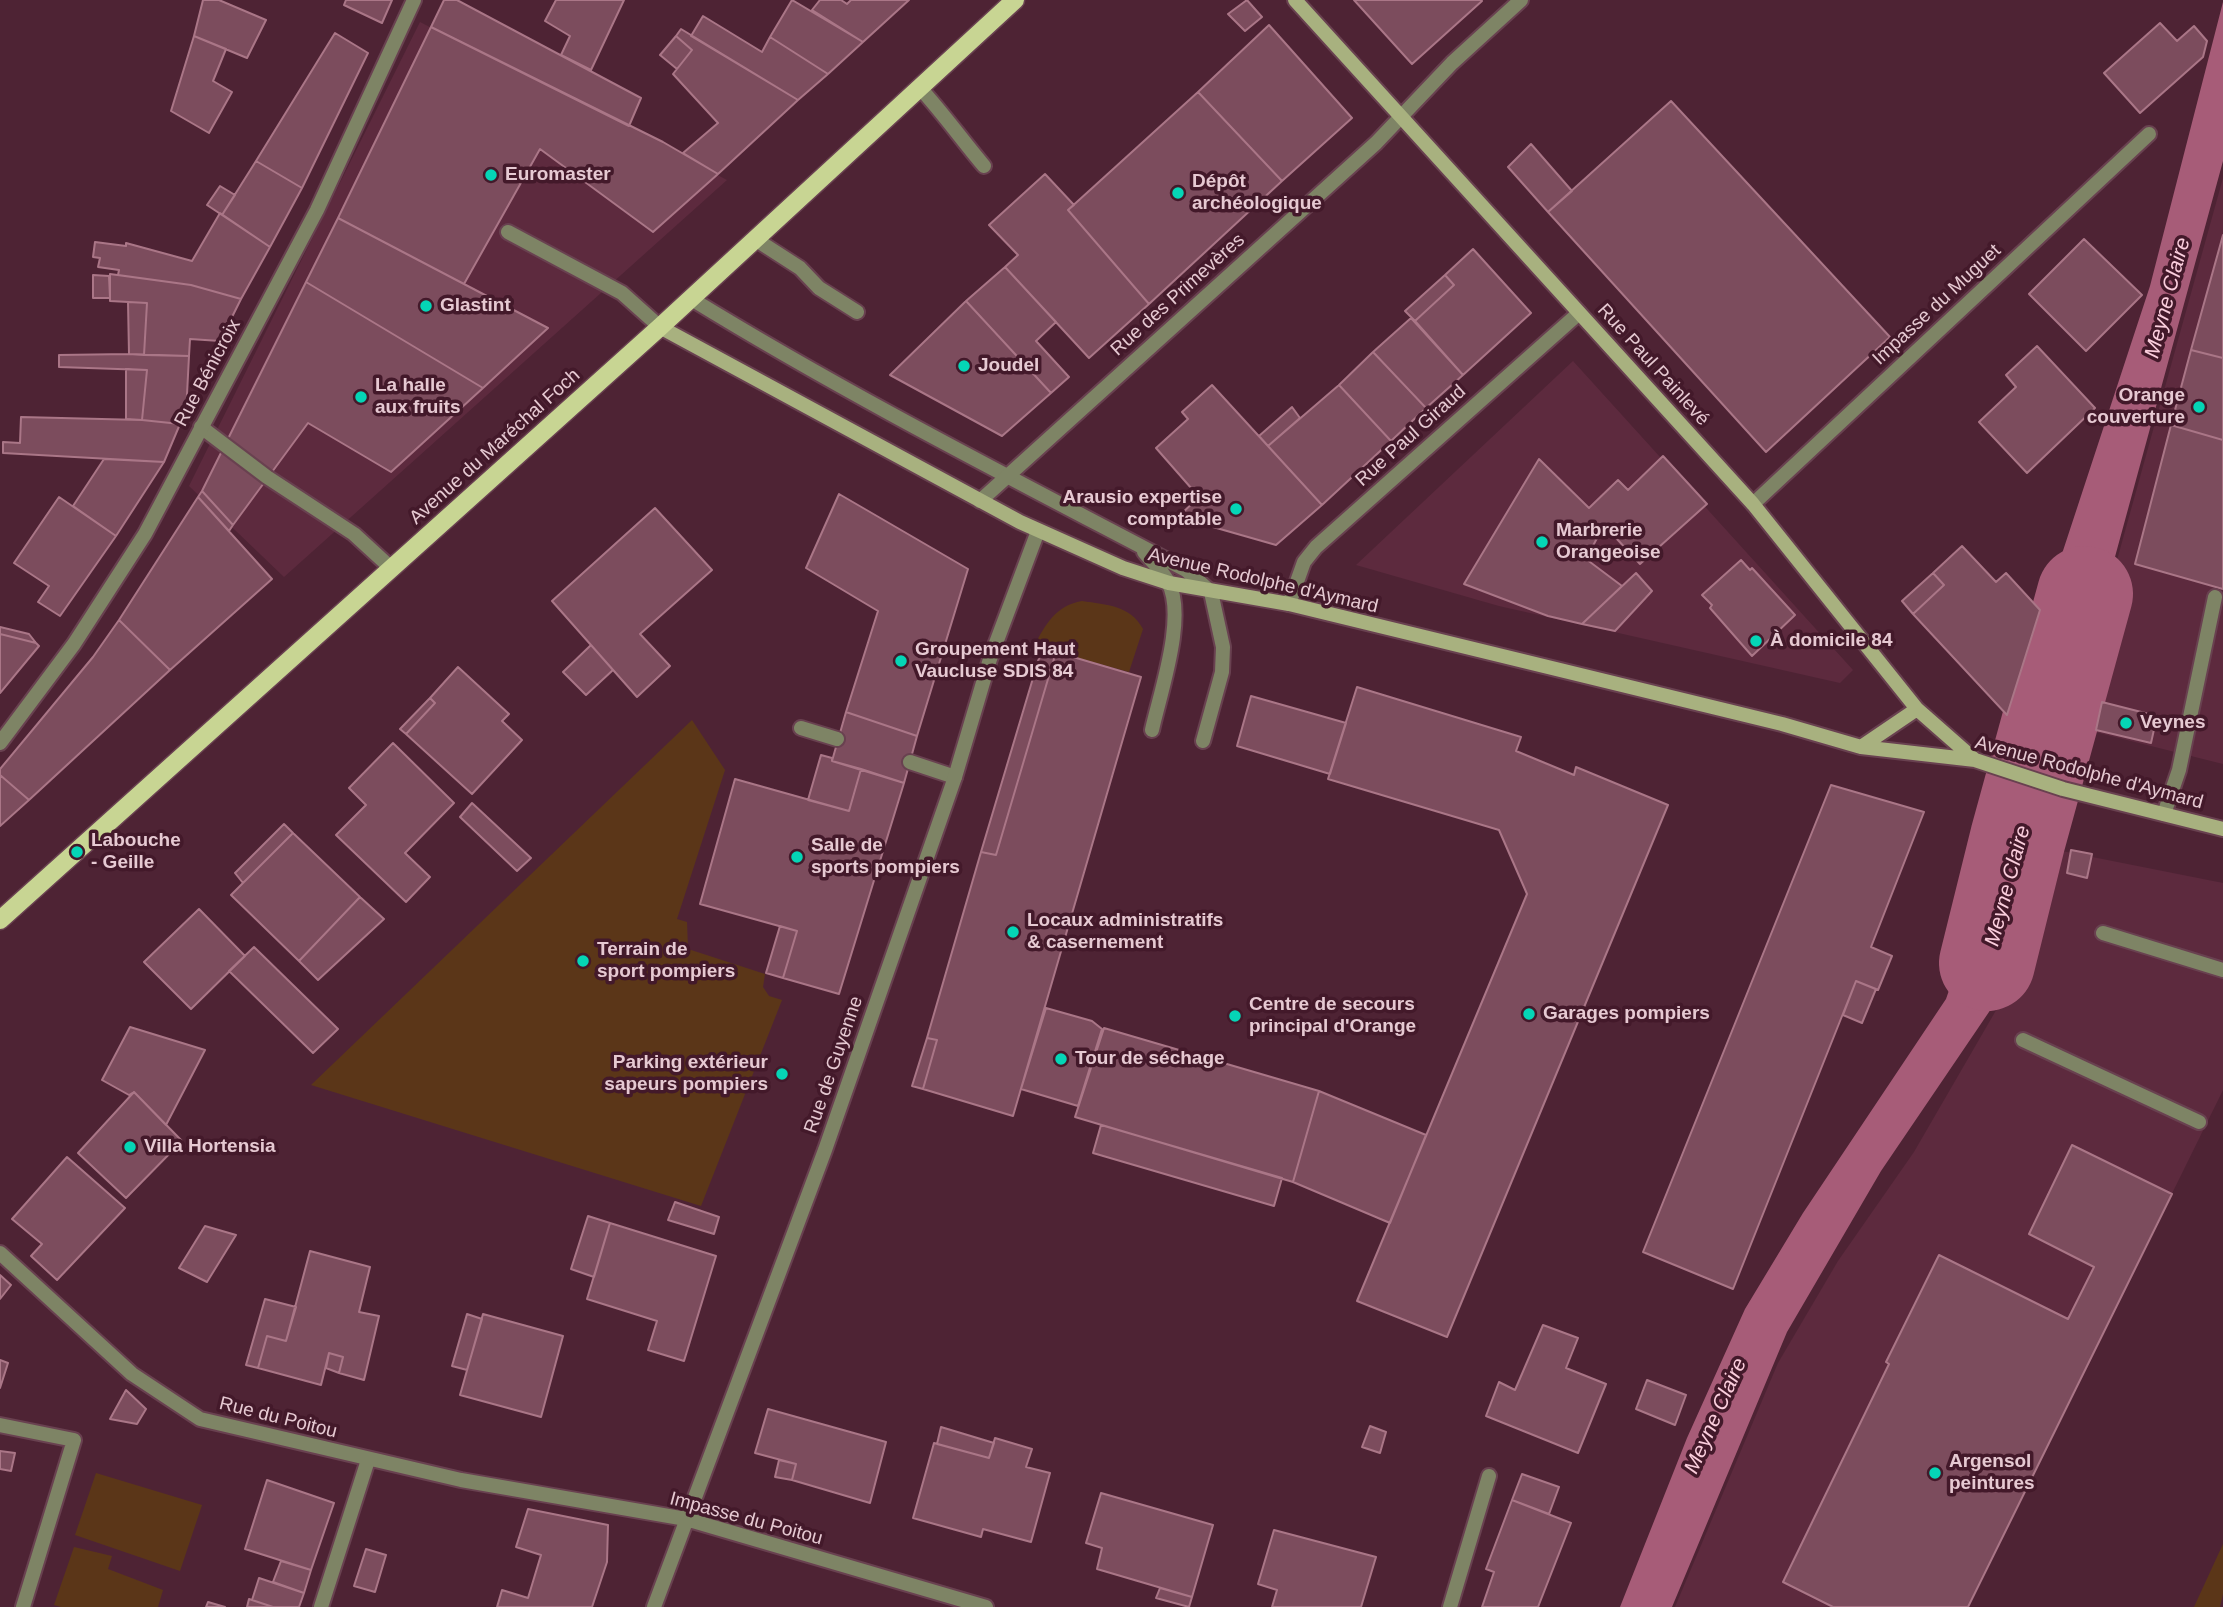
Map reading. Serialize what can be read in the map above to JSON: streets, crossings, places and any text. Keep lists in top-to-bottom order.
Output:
{
  "streets": {
    "main road": ["Avenue du Maréchal Foch"],
    "street": [
      "Rue des Primevères",
      "Impasse du Muguet",
      "Rue Paul Painlevé",
      "Rue Bénicroix",
      "Rue Paul Giraud",
      "Avenue Rodolphe d'Aymard",
      "Rue de Guyenne",
      "Rue du Poitou",
      "Impasse du Poitou"
    ]
  },
  "crossings": [
    ["Rue des Primevères", "Rue Paul Painlevé"],
    ["Rue des Primevères", "Avenue Rodolphe d'Aymard"],
    ["Impasse du Muguet", "Rue Paul Painlevé"],
    ["Rue Paul Painlevé", "Rue Paul Giraud"],
    ["Rue Paul Painlevé", "Avenue Rodolphe d'Aymard"],
    ["Rue Paul Giraud", "Avenue Rodolphe d'Aymard"],
    ["Avenue du Maréchal Foch", "Avenue Rodolphe d'Aymard"],
    ["Avenue Rodolphe d'Aymard", "Rue de Guyenne"],
    ["Rue de Guyenne", "Impasse du Poitou"],
    ["Rue du Poitou", "Impasse du Poitou"]
  ],
  "water": ["Meyne Claire"],
  "places": [
    "Euromaster",
    "Dépôt archéologique",
    "Glastint",
    "Joudel",
    "La halle aux fruits",
    "Orange couverture",
    "Arausio expertise comptable",
    "Marbrerie Orangeoise",
    "À domicile 84",
    "Groupement Haut Vaucluse SDIS 84",
    "Veynes",
    "Labouche - Geille",
    "Salle de sports pompiers",
    "Locaux administratifs & casernement",
    "Terrain de sport pompiers",
    "Garages pompiers",
    "Centre de secours principal d'Orange",
    "Tour de séchage",
    "Parking extérieur sapeurs pompiers",
    "Villa Hortensia",
    "Argensol peintures"
  ]
}
